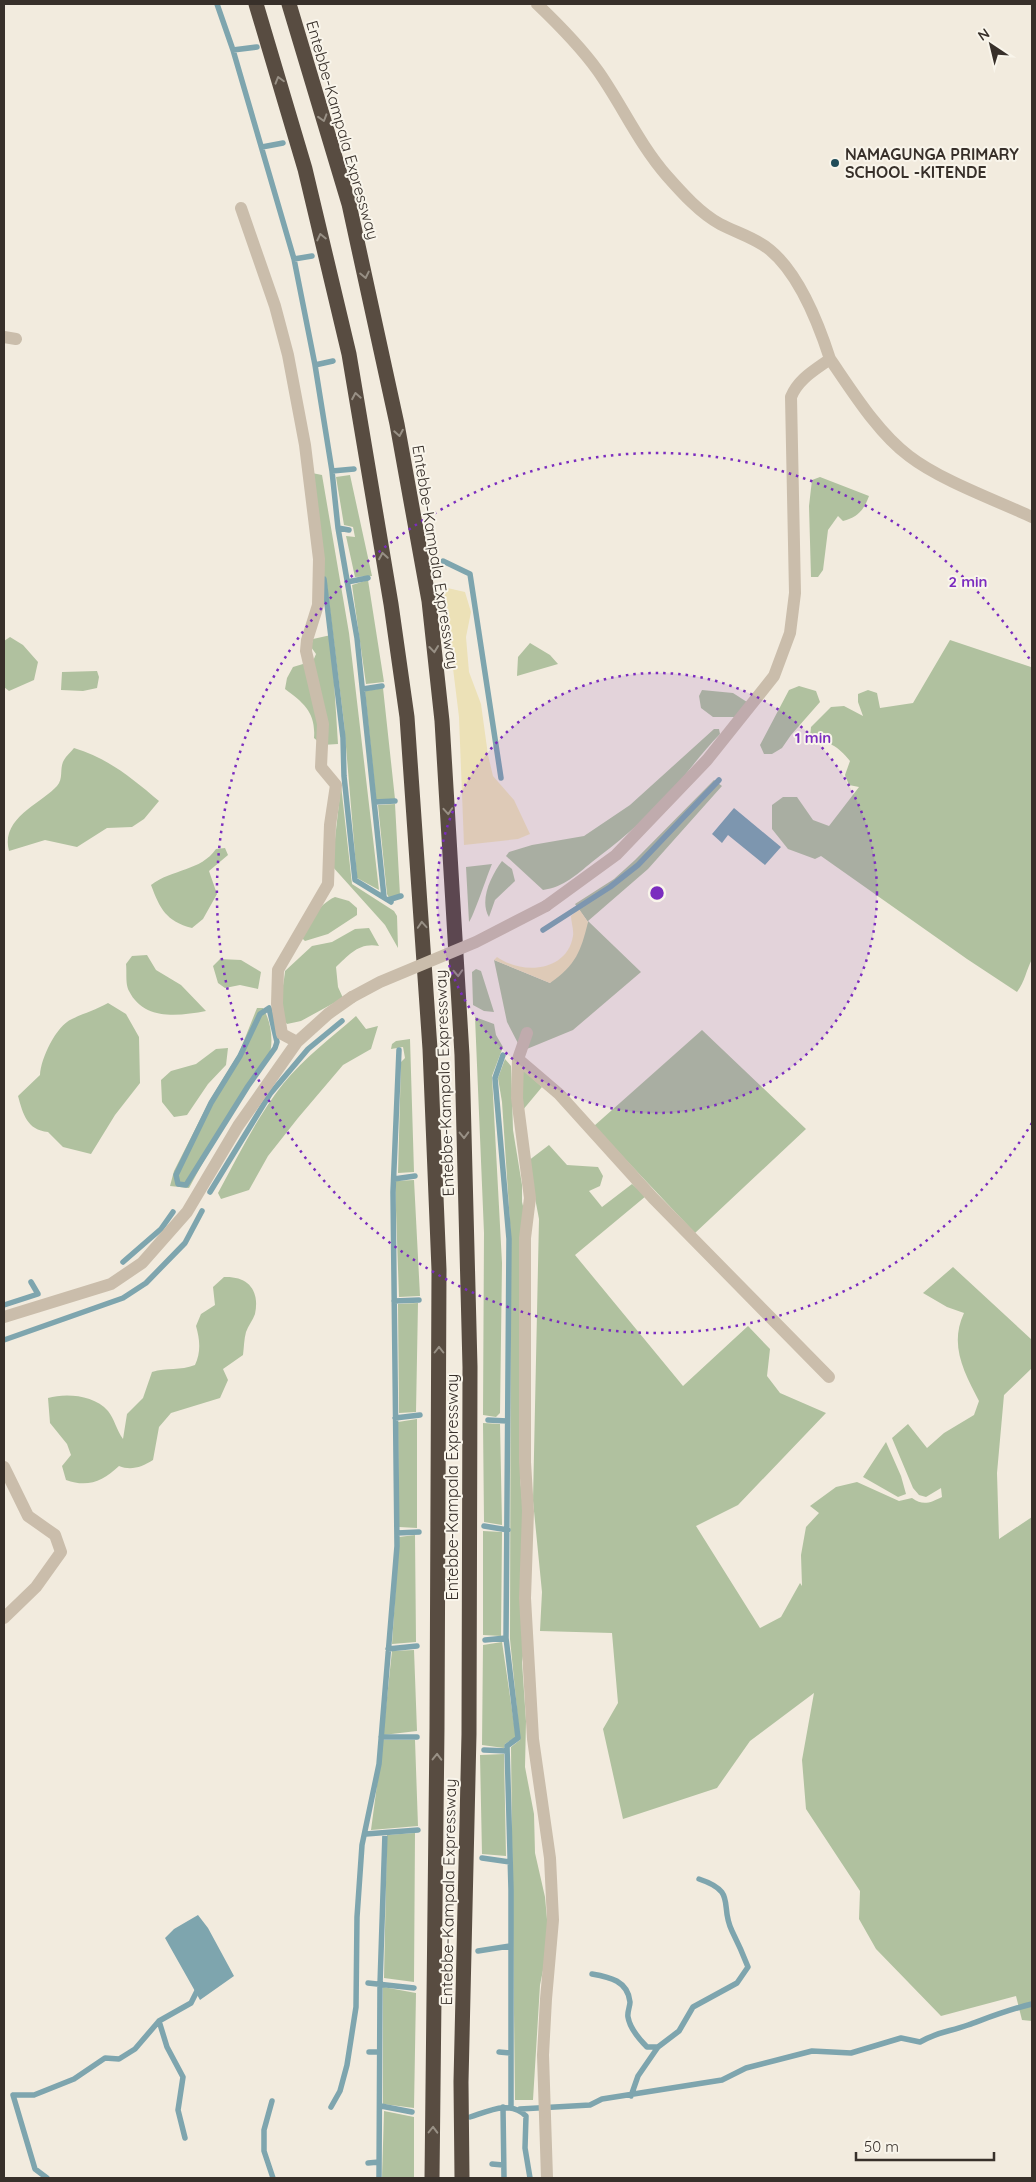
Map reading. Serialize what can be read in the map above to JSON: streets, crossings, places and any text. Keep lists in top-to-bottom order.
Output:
{
  "streets": {
    "highway": ["Entebbe-Kampala Expressway"]
  },
  "places": ["NAMAGUNGA PRIMARY SCHOOL -KITENDE"],
  "scale_bar": "50 m",
  "north": "top left",
  "rings": ["2 min", "1 min"]
}
